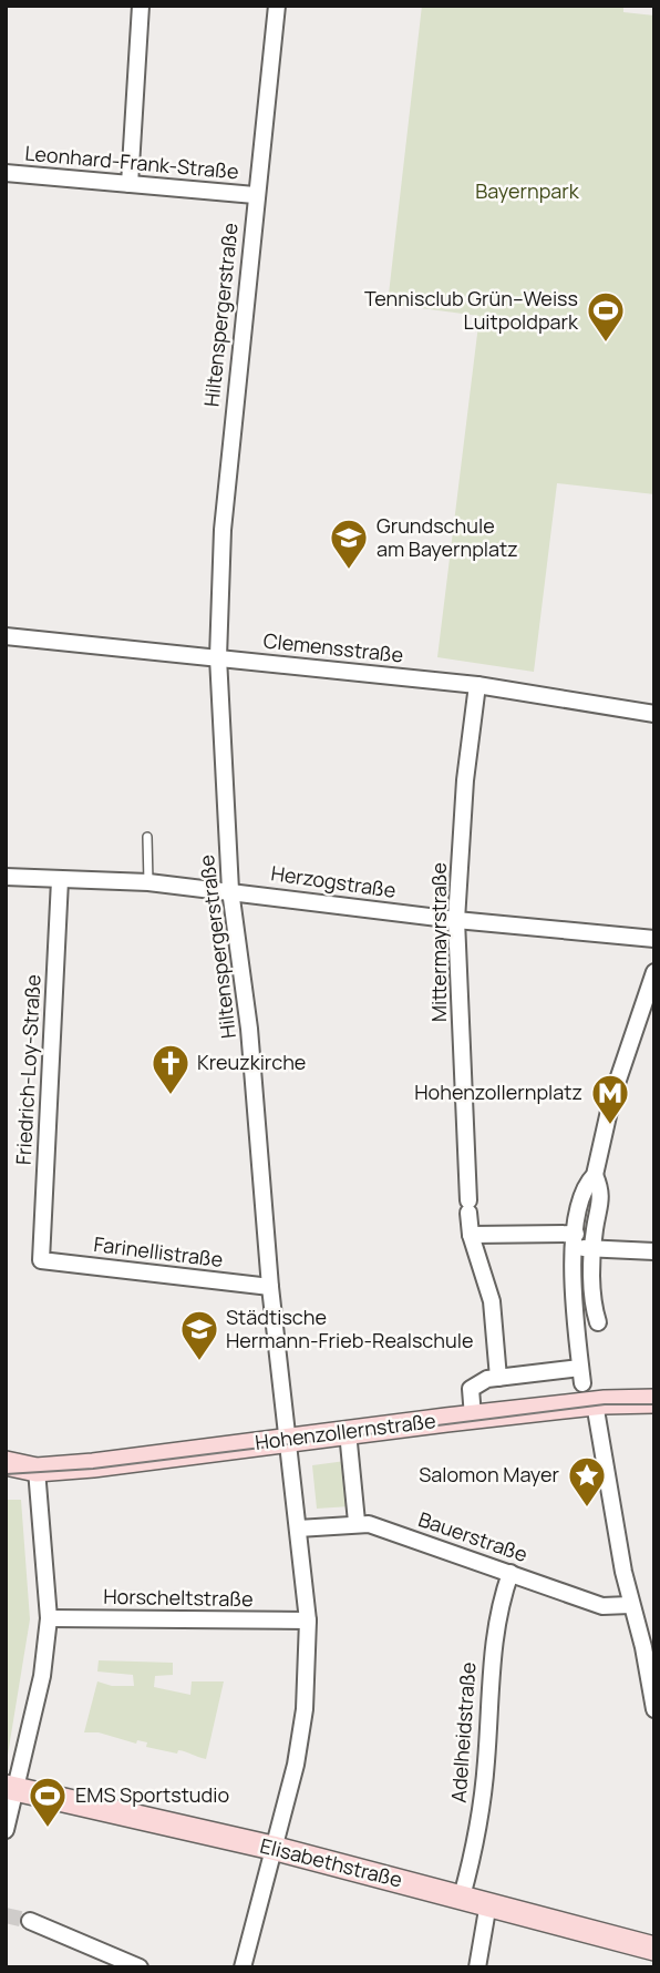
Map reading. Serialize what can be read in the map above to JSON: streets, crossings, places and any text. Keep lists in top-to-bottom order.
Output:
{
  "streets": {
    "street": [
      "Leonhard-Frank-Straße",
      "Hiltenspergerstraße",
      "Clemensstraße",
      "Herzogstraße",
      "Mittermayrstraße",
      "Friedrich-Loy-Straße",
      "Farinellistraße",
      "Hohenzollernstraße",
      "Bauerstraße",
      "Horscheltstraße",
      "Adelheidstraße",
      "Elisabethstraße"
    ]
  },
  "crossings": [
    ["Leonhard-Frank-Straße", "Hiltenspergerstraße"],
    ["Hiltenspergerstraße", "Clemensstraße"],
    ["Hiltenspergerstraße", "Herzogstraße"],
    ["Hiltenspergerstraße", "Farinellistraße"],
    ["Hiltenspergerstraße", "Hohenzollernstraße"],
    ["Hiltenspergerstraße", "Bauerstraße"],
    ["Hiltenspergerstraße", "Horscheltstraße"],
    ["Hiltenspergerstraße", "Elisabethstraße"],
    ["Clemensstraße", "Mittermayrstraße"],
    ["Herzogstraße", "Mittermayrstraße"],
    ["Herzogstraße", "Friedrich-Loy-Straße"],
    ["Friedrich-Loy-Straße", "Farinellistraße"],
    ["Bauerstraße", "Adelheidstraße"],
    ["Adelheidstraße", "Elisabethstraße"]
  ],
  "parks": ["Bayernpark"],
  "places": {
    "sports": ["Tennisclub Grün–Weiss Luitpoldpark", "EMS Sportstudio"],
    "school or university": ["Grundschule am Bayernplatz", "Städtische Hermann-Frieb-Realschule"],
    "church": ["Kreuzkirche"],
    "metro station": ["Hohenzollernplatz"],
    "place": ["Salomon Mayer"]
  }
}
